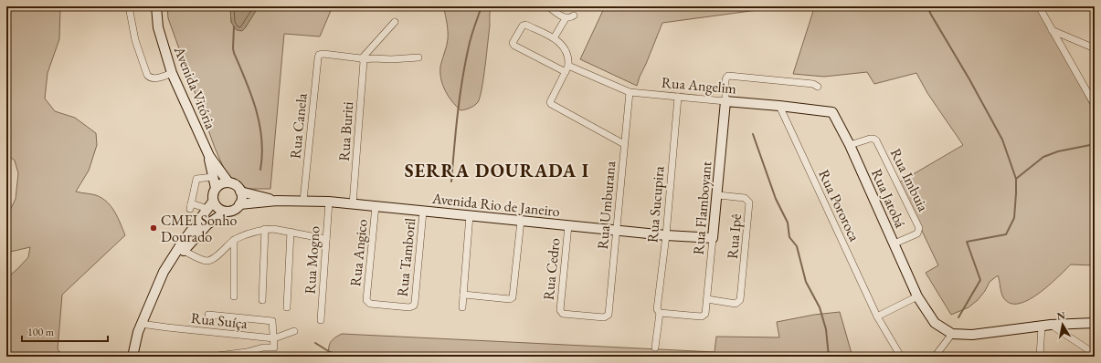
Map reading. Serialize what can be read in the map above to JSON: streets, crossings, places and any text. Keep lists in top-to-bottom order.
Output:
{
  "streets": {
    "street": [
      "Rua Angelim",
      "Avenida Vitória",
      "Rua Canela",
      "Rua Buriti",
      "Rua Imbuia",
      "Rua Jatobá",
      "Avenida Rio de Janeiro",
      "Rua Sucupira",
      "Rua Umburana",
      "Rua Pororoca",
      "Rua Flamboyant",
      "Rua Ipê",
      "Rua Angico",
      "Rua Tamboril",
      "Rua Mogno",
      "Rua Cedro",
      "Rua Suíça"
    ]
  },
  "crossings": [
    ["Rua Angelim", "Rua Jatobá"],
    ["Rua Angelim", "Rua Sucupira"],
    ["Rua Angelim", "Rua Umburana"],
    ["Rua Angelim", "Rua Pororoca"],
    ["Rua Angelim", "Rua Flamboyant"],
    ["Avenida Vitória", "Avenida Rio de Janeiro"],
    ["Rua Canela", "Rua Buriti"],
    ["Rua Canela", "Avenida Rio de Janeiro"],
    ["Rua Buriti", "Avenida Rio de Janeiro"],
    ["Rua Imbuia", "Rua Jatobá"],
    ["Avenida Rio de Janeiro", "Rua Sucupira"],
    ["Avenida Rio de Janeiro", "Rua Umburana"],
    ["Avenida Rio de Janeiro", "Rua Flamboyant"],
    ["Avenida Rio de Janeiro", "Rua Angico"],
    ["Avenida Rio de Janeiro", "Rua Tamboril"],
    ["Avenida Rio de Janeiro", "Rua Mogno"],
    ["Avenida Rio de Janeiro", "Rua Cedro"],
    ["Rua Sucupira", "Rua Flamboyant"],
    ["Rua Umburana", "Rua Cedro"],
    ["Rua Flamboyant", "Rua Ipê"],
    ["Rua Angico", "Rua Tamboril"]
  ],
  "districts": ["SERRA DOURADA I"],
  "places": ["CMEI Sonho Dourado"],
  "scale_bar": "100 m",
  "north": "top"
}
